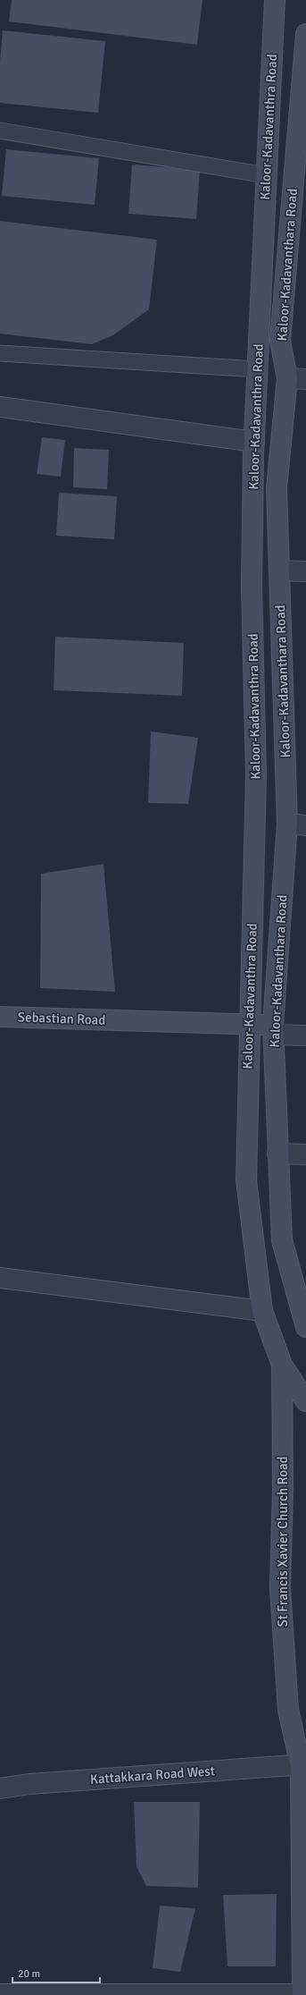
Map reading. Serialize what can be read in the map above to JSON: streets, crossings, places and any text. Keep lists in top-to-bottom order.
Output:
{
  "streets": {
    "main road": [
      "Kaloor-Kadavanthra Road",
      "Kaloor-Kadavanthara Road",
      "Sebastian Road",
      "St Francis Xavier Church Road"
    ],
    "street": ["Kattakkara Road West"]
  },
  "crossings": [
    ["Kaloor-Kadavanthra Road", "Sebastian Road"],
    ["Kaloor-Kadavanthra Road", "St Francis Xavier Church Road"],
    ["Kaloor-Kadavanthara Road", "Sebastian Road"],
    ["St Francis Xavier Church Road", "Kattakkara Road West"]
  ],
  "scale_bar": "20 m"
}
